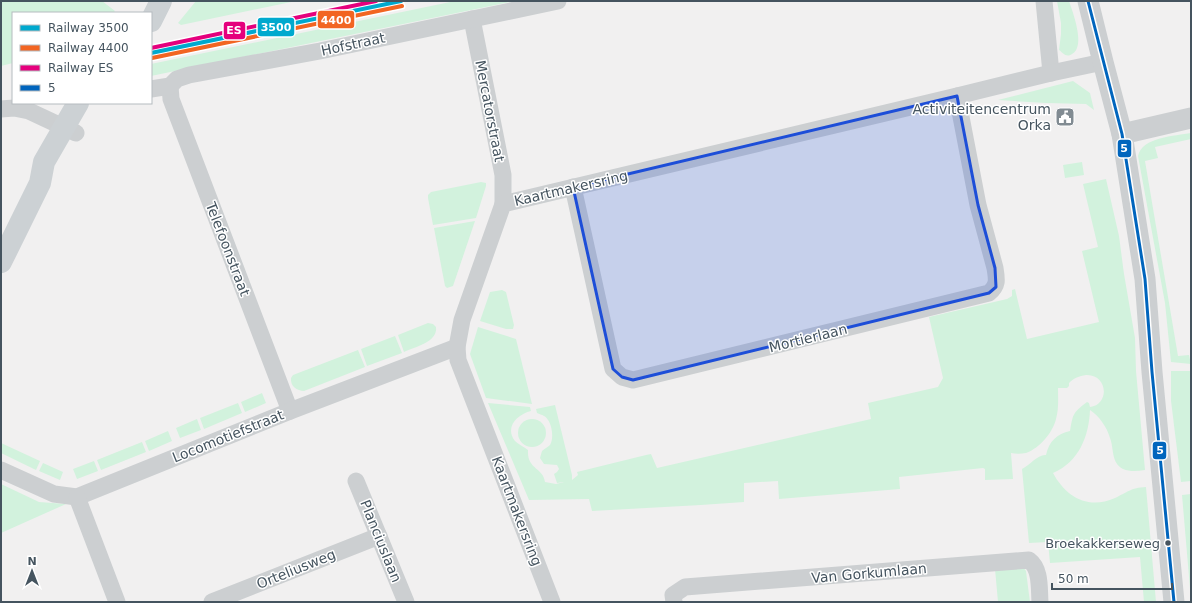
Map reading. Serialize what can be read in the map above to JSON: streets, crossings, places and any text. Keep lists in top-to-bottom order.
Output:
{
  "streets": {
    "street": [
      "Hofstraat",
      "Mercatorstraat",
      "Kaartmakersring",
      "Telefoonstraat",
      "Mortierlaan",
      "Locomotiefstraat",
      "Planciuslaan",
      "Orteliusweg",
      "Van Gorkumlaan"
    ]
  },
  "crossings": [
    ["Hofstraat", "Mercatorstraat"],
    ["Hofstraat", "Telefoonstraat"],
    ["Mercatorstraat", "Kaartmakersring"],
    ["Kaartmakersring", "Mortierlaan"],
    ["Kaartmakersring", "Locomotiefstraat"],
    ["Telefoonstraat", "Locomotiefstraat"],
    ["Planciuslaan", "Orteliusweg"]
  ],
  "places": {
    "public building": ["Activiteitencentrum Orka"],
    "other": ["Broekakkerseweg"]
  },
  "lines": [
    "rail line 3500",
    "rail line ES",
    "transit line 5",
    "rail line 4400"
  ],
  "legend": [
    "Railway 3500",
    "Railway 4400",
    "Railway ES",
    "5"
  ],
  "scale_bar": "50 m",
  "north": "top"
}
